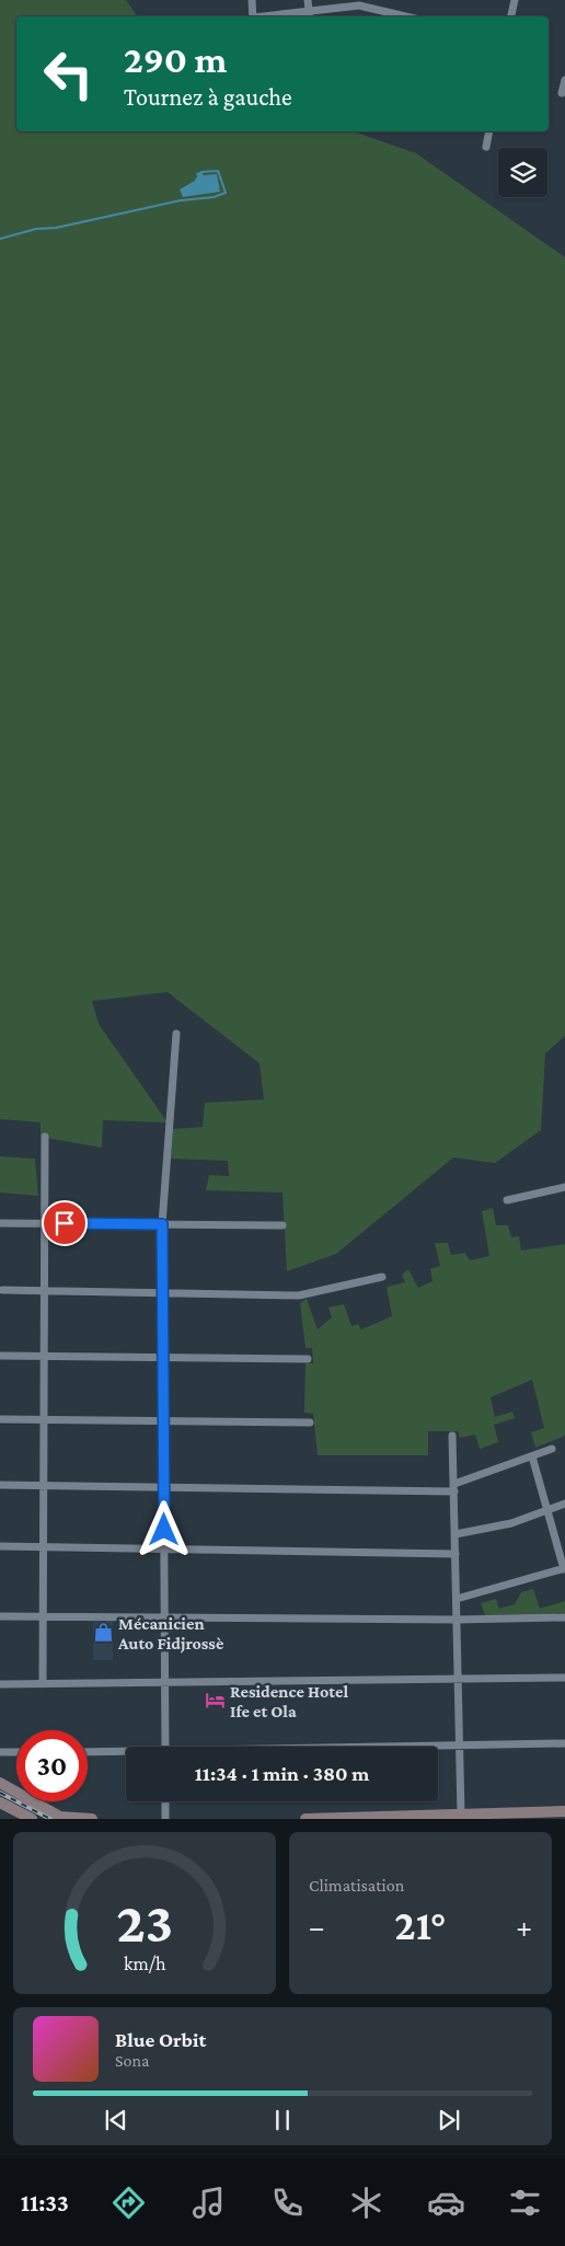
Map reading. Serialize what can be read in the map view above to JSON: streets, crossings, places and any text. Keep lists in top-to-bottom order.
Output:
{
  "places": {
    "shop": ["Mécanicien Auto Fidjrossè"],
    "hotel": ["Residence Hotel Ife et Ola"]
  },
  "page": {
    "turn": ["290 m", "Tournez à gauche"],
    "limit": "30",
    "trip": "11:34 · 1 min · 380 m",
    "tile": "Climatisation",
    "heat": ["−", "21°", "+"],
    "song": ["Blue Orbit", "Sona"],
    "tabs": "11:33",
    "gauge": ["23", "km/h"]
  }
}
